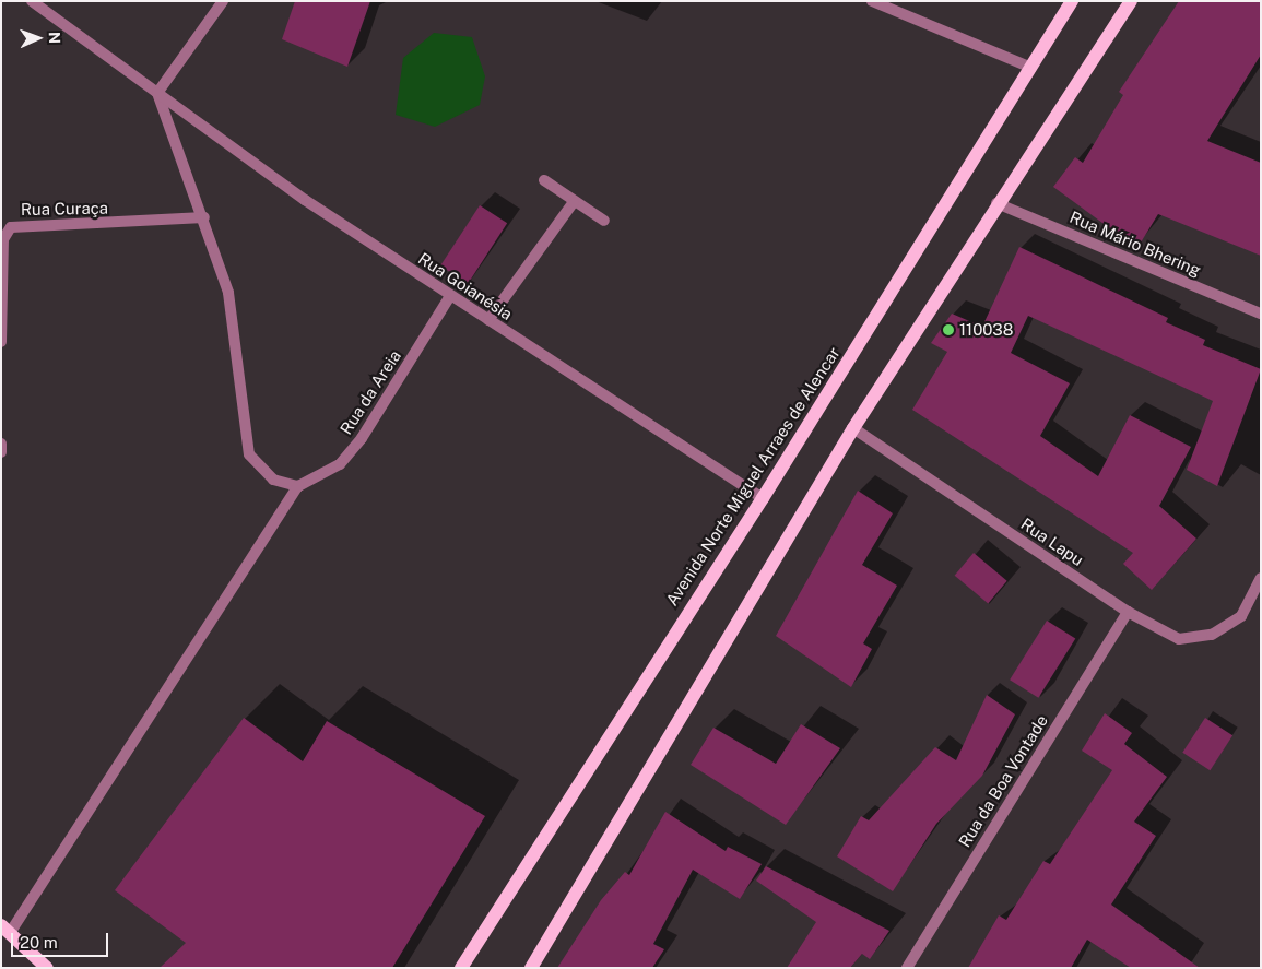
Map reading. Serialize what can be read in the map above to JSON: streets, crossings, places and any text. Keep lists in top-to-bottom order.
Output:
{
  "streets": {
    "main road": ["Avenida Norte Miguel Arraes de Alencar"],
    "street": [
      "Rua Curaça",
      "Rua Mário Bhering",
      "Rua Goianésia",
      "Rua da Areia",
      "Rua Lapu",
      "Rua da Boa Vontade"
    ]
  },
  "crossings": [
    ["Rua Goianésia", "Rua da Areia"],
    ["Rua Goianésia", "Avenida Norte Miguel Arraes de Alencar"],
    ["Rua Lapu", "Rua da Boa Vontade"]
  ],
  "places": ["110038"],
  "scale_bar": "20 m",
  "north": "right"
}
